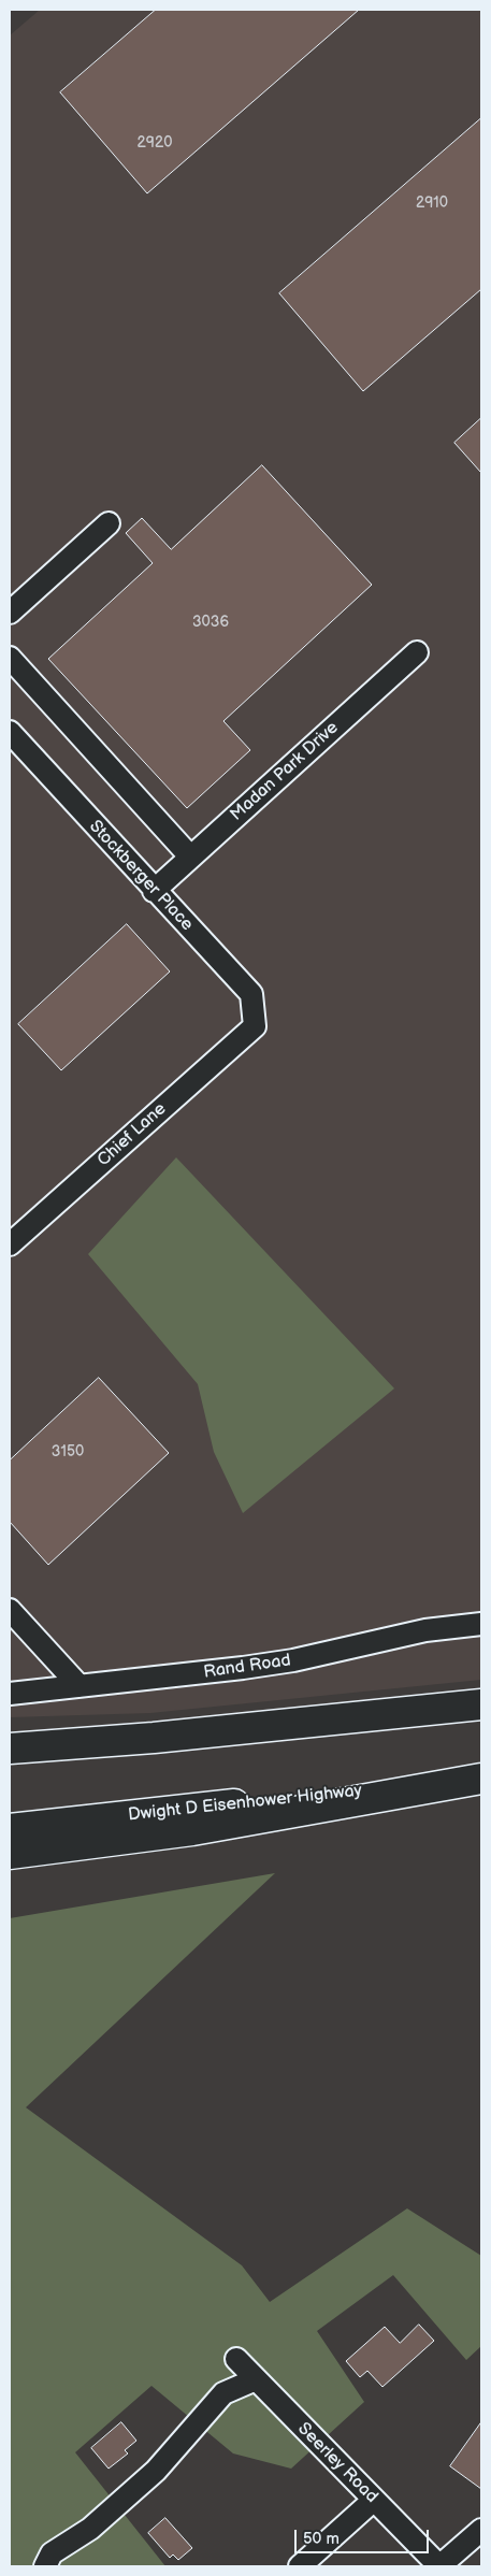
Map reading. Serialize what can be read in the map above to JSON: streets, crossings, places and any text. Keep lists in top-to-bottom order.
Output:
{
  "streets": {
    "highway": ["Dwight D Eisenhower Highway"],
    "street": [
      "Madan Park Drive",
      "Stockberger Place",
      "Chief Lane",
      "Rand Road",
      "Seerley Road"
    ]
  },
  "crossings": [
    ["Madan Park Drive", "Stockberger Place"],
    ["Stockberger Place", "Chief Lane"]
  ],
  "house_numbers": [
    "2920",
    "2910",
    "3036",
    "3150"
  ],
  "scale_bar": "50 m"
}
